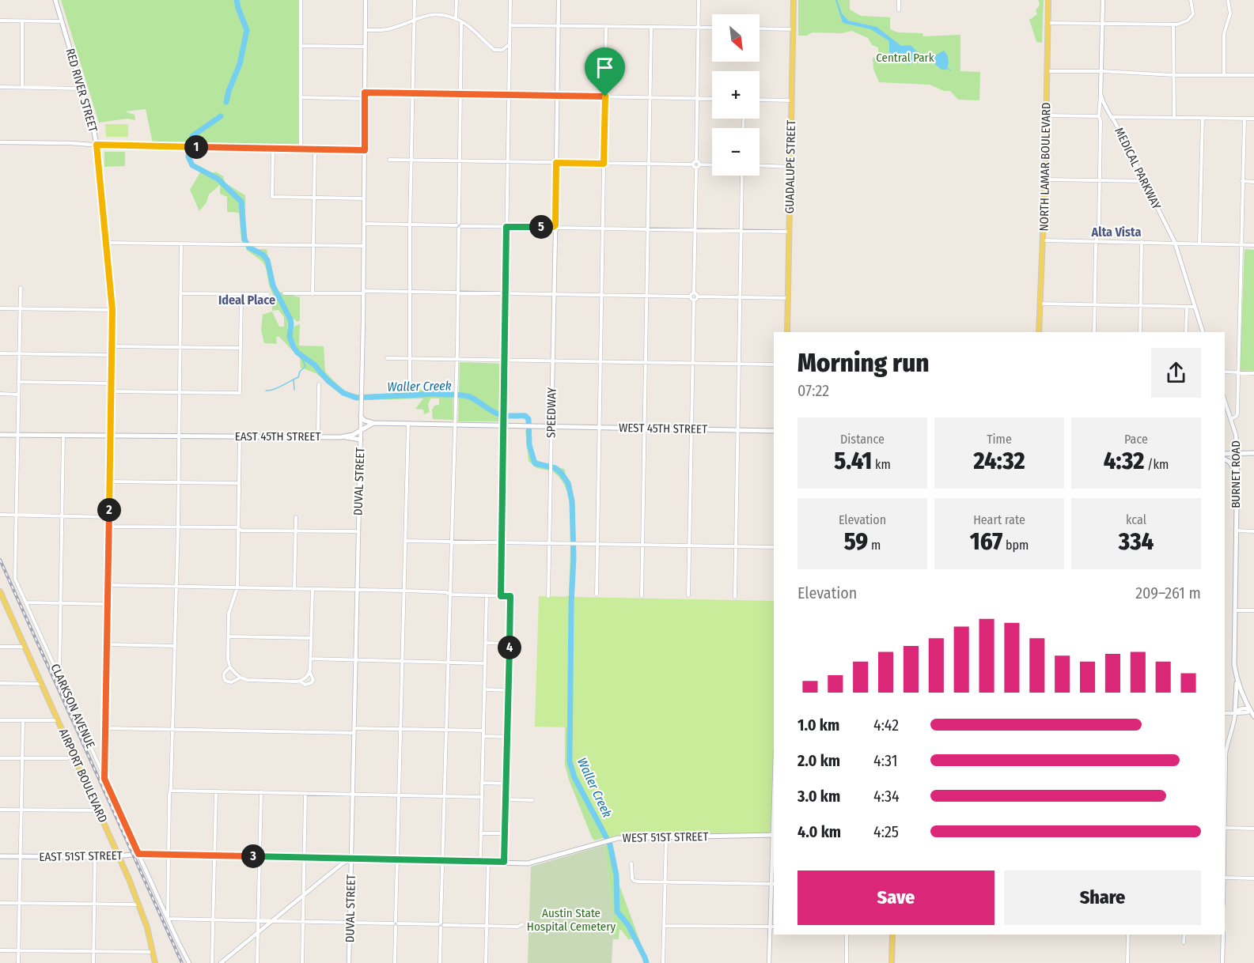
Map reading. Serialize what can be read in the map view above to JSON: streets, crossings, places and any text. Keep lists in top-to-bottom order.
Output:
{
  "streets": {
    "main road": [
      "RED RIVER STREET",
      "GUADALUPE STREET",
      "NORTH LAMAR BOULEVARD",
      "WEST 45TH STREET",
      "EAST 45TH STREET",
      "BURNET ROAD",
      "AIRPORT BOULEVARD",
      "WEST 51ST STREET",
      "EAST 51ST STREET"
    ],
    "street": [
      "MEDICAL PARKWAY",
      "SPEEDWAY",
      "DUVAL STREET",
      "CLARKSON AVENUE"
    ]
  },
  "crossings": [
    ["RED RIVER STREET", "EAST 45TH STREET"],
    ["RED RIVER STREET", "CLARKSON AVENUE"],
    ["SPEEDWAY", "WEST 45TH STREET"],
    ["SPEEDWAY", "EAST 45TH STREET"],
    ["WEST 45TH STREET", "EAST 45TH STREET"],
    ["EAST 45TH STREET", "DUVAL STREET"],
    ["DUVAL STREET", "EAST 51ST STREET"],
    ["CLARKSON AVENUE", "EAST 51ST STREET"],
    ["AIRPORT BOULEVARD", "EAST 51ST STREET"],
    ["WEST 51ST STREET", "EAST 51ST STREET"]
  ],
  "districts": ["Alta Vista", "Ideal Place"],
  "water": ["Waller Creek"],
  "parks": ["Central Park", "Austin State Hospital Cemetery"],
  "north": "bottom right",
  "page": {
    "map_buttons": ["+", "−"],
    "pins": [
      "1",
      "5",
      "2",
      "4",
      "3"
    ],
    "heading": ["Morning run", "07:22"],
    "stats": [
      ["Distance", "5.41 km"],
      ["Time", "24:32"],
      ["Pace", "4:32 /km"],
      ["Elevation", "59 m"],
      ["Heart rate", "167 bpm"],
      ["kcal", "334"]
    ],
    "chart": ["Elevation", "209–261 m"],
    "list": [
      {
        "name": "1.0 km",
        "note": "4:42"
      },
      {
        "name": "2.0 km",
        "note": "4:31"
      },
      {
        "name": "3.0 km",
        "note": "4:34"
      },
      {
        "name": "4.0 km",
        "note": "4:25"
      }
    ],
    "buttons": ["Save", "Share"]
  }
}
